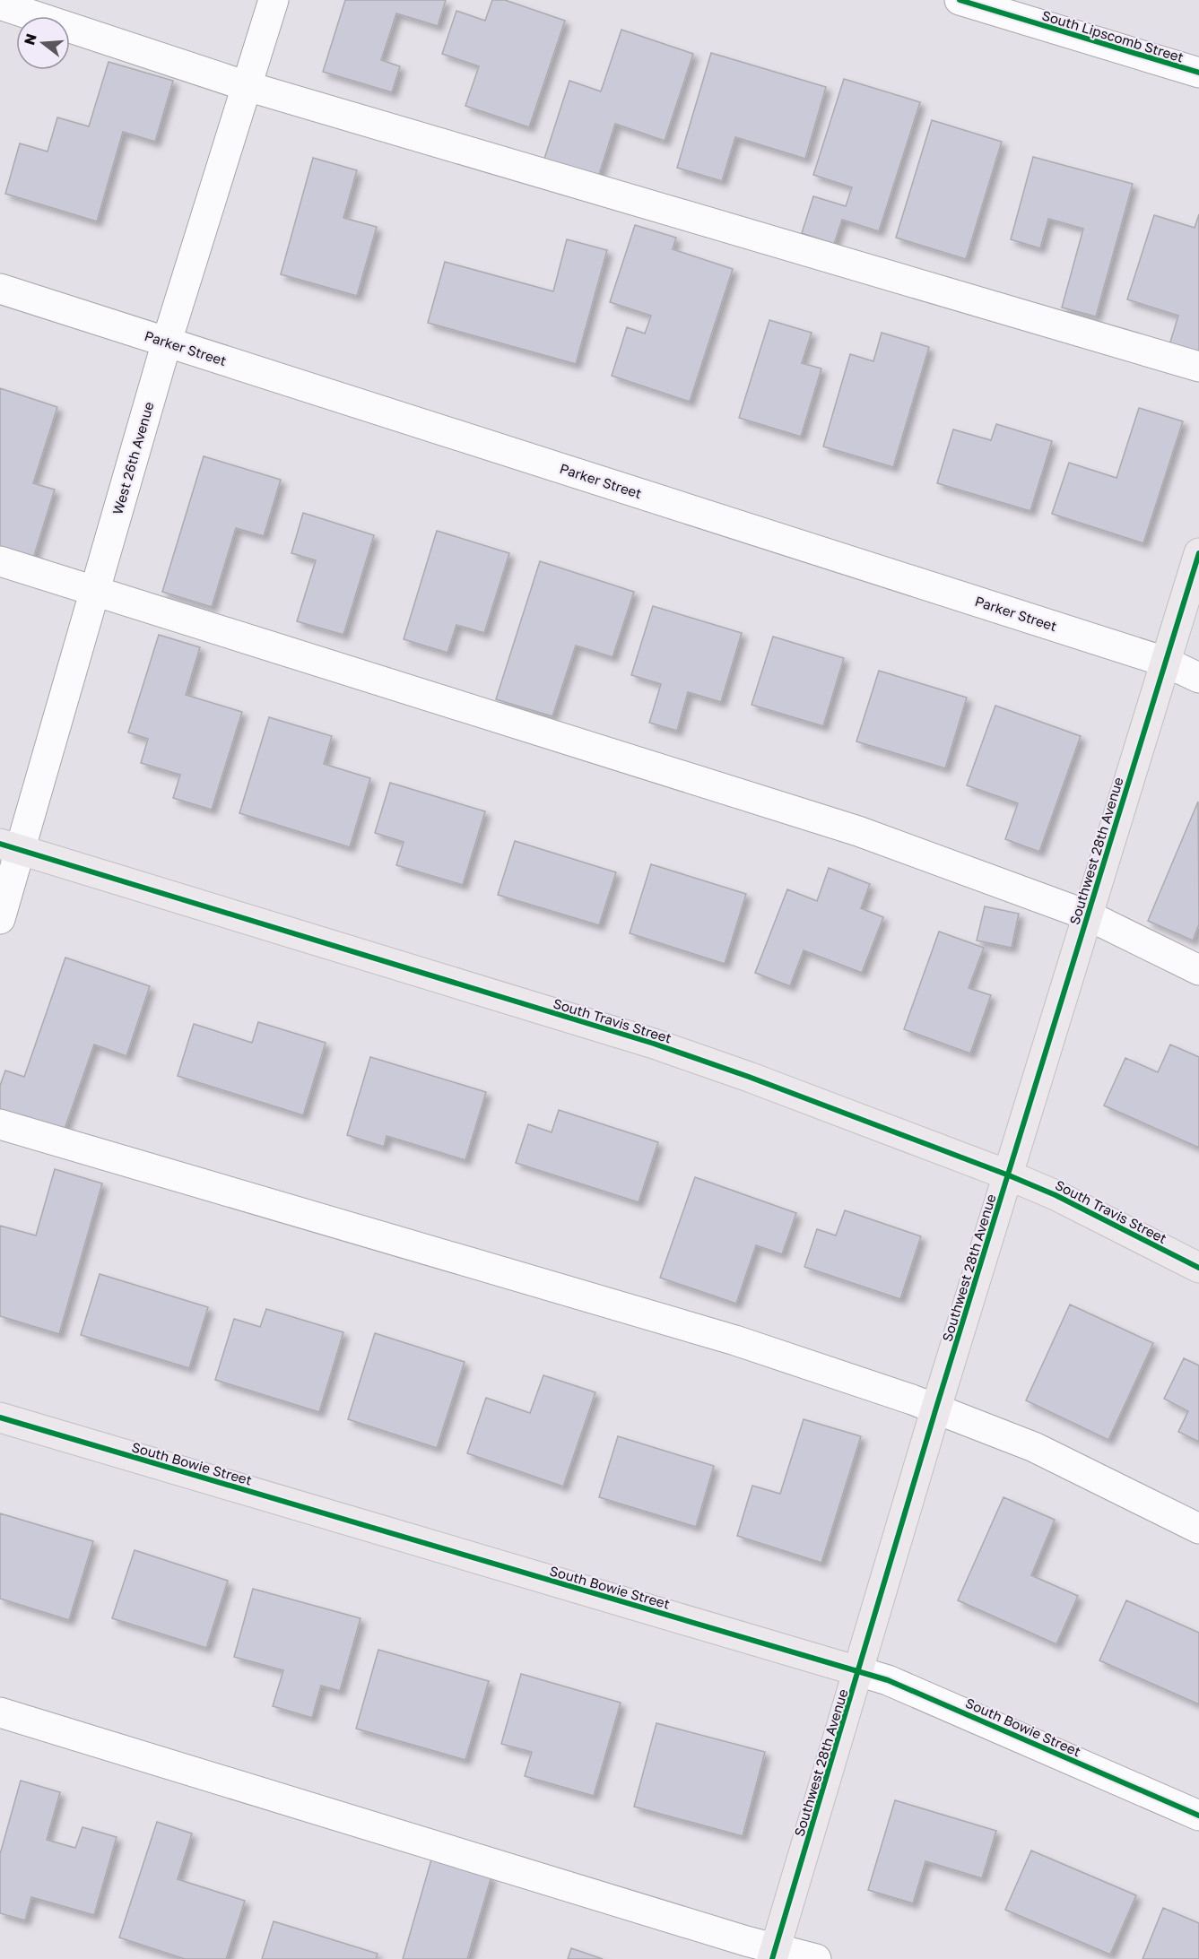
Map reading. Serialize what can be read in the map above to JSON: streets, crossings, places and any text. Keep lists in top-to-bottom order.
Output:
{
  "streets": {
    "main road": ["Southwest 28th Avenue", "South Travis Street", "South Bowie Street"],
    "street": ["South Lipscomb Street", "Parker Street", "West 26th Avenue"]
  },
  "crossings": [
    ["Parker Street", "West 26th Avenue"],
    ["Parker Street", "Southwest 28th Avenue"],
    ["West 26th Avenue", "South Travis Street"],
    ["Southwest 28th Avenue", "South Travis Street"],
    ["Southwest 28th Avenue", "South Bowie Street"]
  ],
  "north": "left"
}
